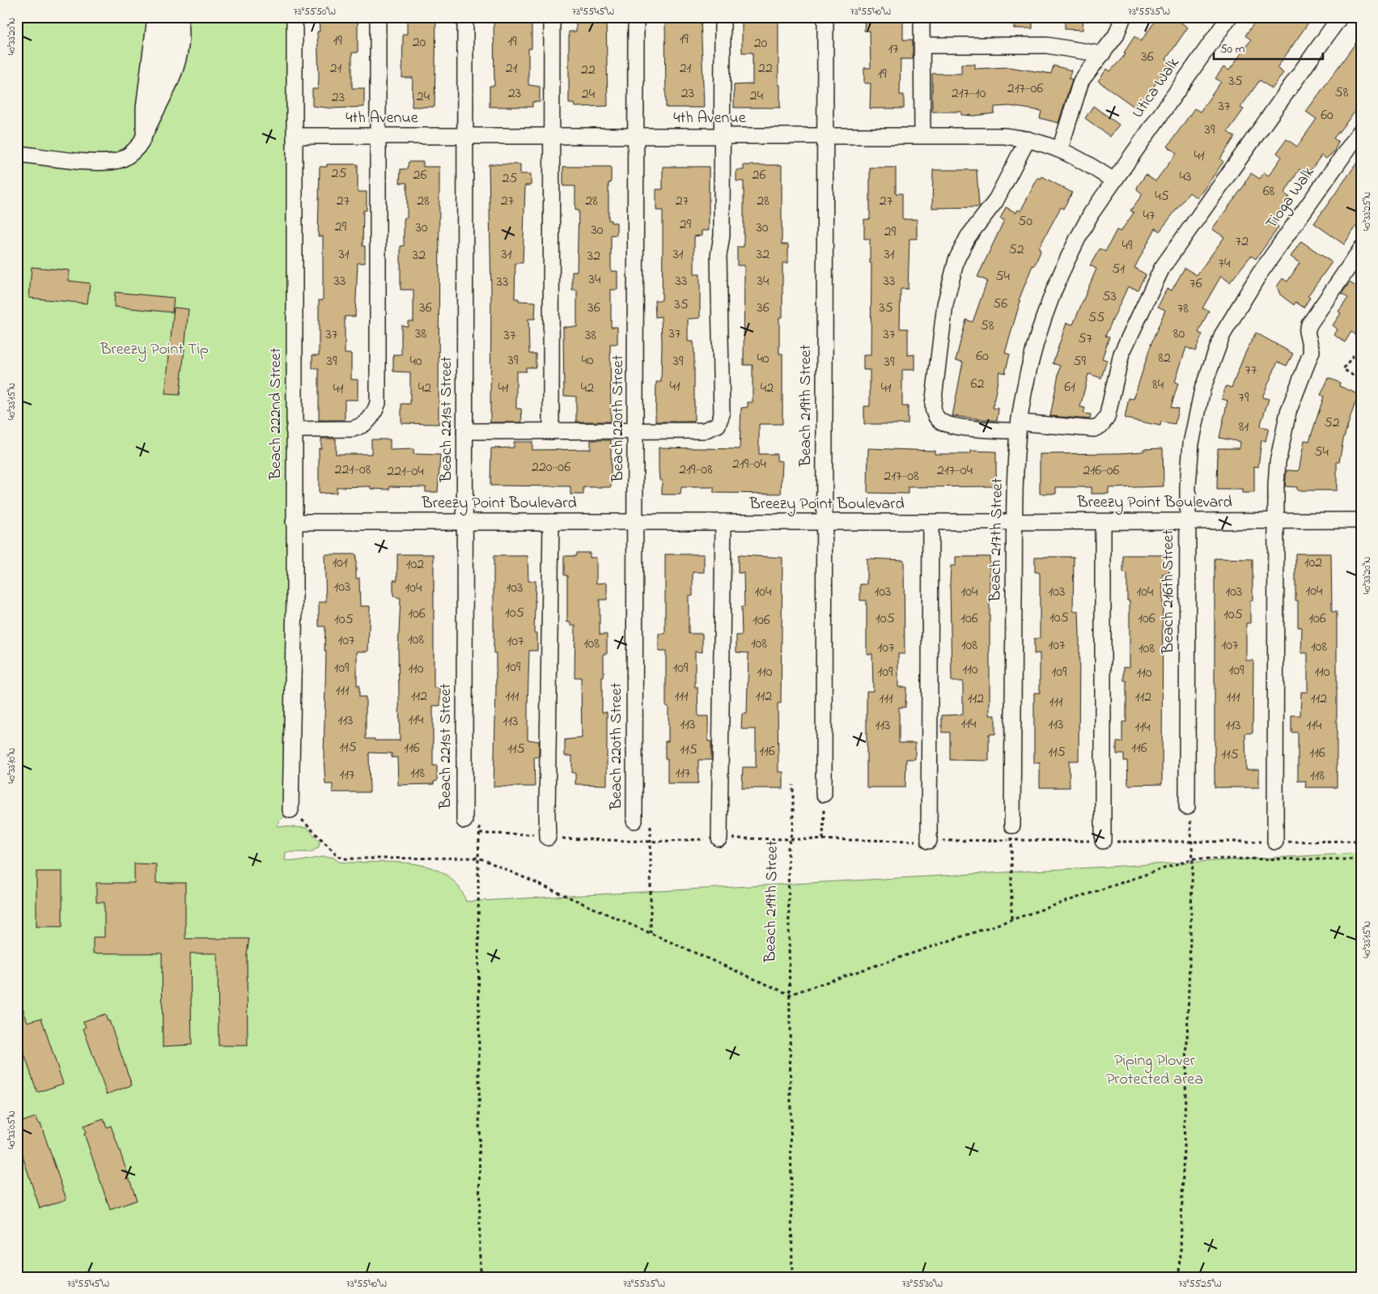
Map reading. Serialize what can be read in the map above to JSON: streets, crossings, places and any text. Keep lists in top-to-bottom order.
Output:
{
  "streets": {
    "street": [
      "Utica Walk",
      "4th Avenue",
      "Tioga Walk",
      "Beach 219th Street",
      "Beach 222nd Street",
      "Beach 220th Street",
      "Beach 221st Street",
      "Breezy Point Boulevard",
      "Beach 217th Street",
      "Beach 216th Street"
    ]
  },
  "crossings": [
    ["Utica Walk", "4th Avenue"],
    ["Utica Walk", "Beach 217th Street"],
    ["4th Avenue", "Beach 219th Street"],
    ["4th Avenue", "Beach 222nd Street"],
    ["4th Avenue", "Beach 220th Street"],
    ["4th Avenue", "Beach 221st Street"],
    ["4th Avenue", "Beach 217th Street"],
    ["Tioga Walk", "Beach 216th Street"],
    ["Beach 219th Street", "Breezy Point Boulevard"],
    ["Beach 222nd Street", "Breezy Point Boulevard"],
    ["Beach 220th Street", "Breezy Point Boulevard"],
    ["Beach 221st Street", "Breezy Point Boulevard"],
    ["Breezy Point Boulevard", "Beach 217th Street"],
    ["Breezy Point Boulevard", "Beach 216th Street"]
  ],
  "parks": ["Breezy Point Tip", "Piping Plover Protected area"],
  "house_numbers": [
    "19",
    "19",
    "19",
    "20",
    "20",
    "17",
    "36",
    "21",
    "21",
    "21",
    "22",
    "22",
    "19",
    "35",
    "217-06",
    "58",
    "23",
    "23",
    "217-10",
    "24",
    "24",
    "24",
    "23",
    "37",
    "60",
    "39",
    "41",
    "25",
    "26",
    "26",
    "43",
    "25",
    "68",
    "45",
    "27",
    "28",
    "27",
    "28",
    "27",
    "28",
    "27",
    "47",
    "50",
    "29",
    "29",
    "30",
    "30",
    "30",
    "29",
    "72",
    "49",
    "52",
    "31",
    "31",
    "31",
    "32",
    "31",
    "32",
    "32",
    "74",
    "51",
    "54",
    "34",
    "33",
    "33",
    "34",
    "33",
    "33",
    "76",
    "53",
    "56",
    "35",
    "36",
    "36",
    "36",
    "35",
    "78",
    "55",
    "58",
    "38",
    "37",
    "80",
    "37",
    "37",
    "37",
    "38",
    "57",
    "60",
    "82",
    "40",
    "39",
    "40",
    "39",
    "40",
    "39",
    "59",
    "39",
    "77",
    "62",
    "84",
    "41",
    "61",
    "42",
    "41",
    "42",
    "42",
    "41",
    "41",
    "79",
    "52",
    "81",
    "54",
    "219-04",
    "220-06",
    "221-08",
    "219-08",
    "217-04",
    "216-06",
    "221-04",
    "217-08",
    "101",
    "102",
    "102",
    "103",
    "104",
    "103",
    "104",
    "104",
    "103",
    "104",
    "103",
    "104",
    "103",
    "105",
    "106",
    "105",
    "105",
    "105",
    "106",
    "106",
    "106",
    "105",
    "106",
    "108",
    "107",
    "107",
    "108",
    "108",
    "108",
    "107",
    "107",
    "108",
    "107",
    "108",
    "109",
    "109",
    "109",
    "110",
    "110",
    "109",
    "110",
    "109",
    "109",
    "110",
    "110",
    "111",
    "112",
    "111",
    "111",
    "112",
    "112",
    "111",
    "111",
    "112",
    "112",
    "111",
    "114",
    "113",
    "113",
    "114",
    "113",
    "113",
    "113",
    "113",
    "114",
    "114",
    "115",
    "116",
    "116",
    "115",
    "115",
    "116",
    "115",
    "116",
    "115",
    "118",
    "117",
    "117",
    "118"
  ],
  "scale_bar": "50 m",
  "coordinates": [
    "73°55'50\"W",
    "73°55'45\"W",
    "73°55'40\"W",
    "73°55'35\"W",
    "40°33'20\"N",
    "40°33'25\"N",
    "40°33'15\"N",
    "40°33'10\"N",
    "40°33'05\"N",
    "73°55'30\"W",
    "73°55'25\"W"
  ]
}
